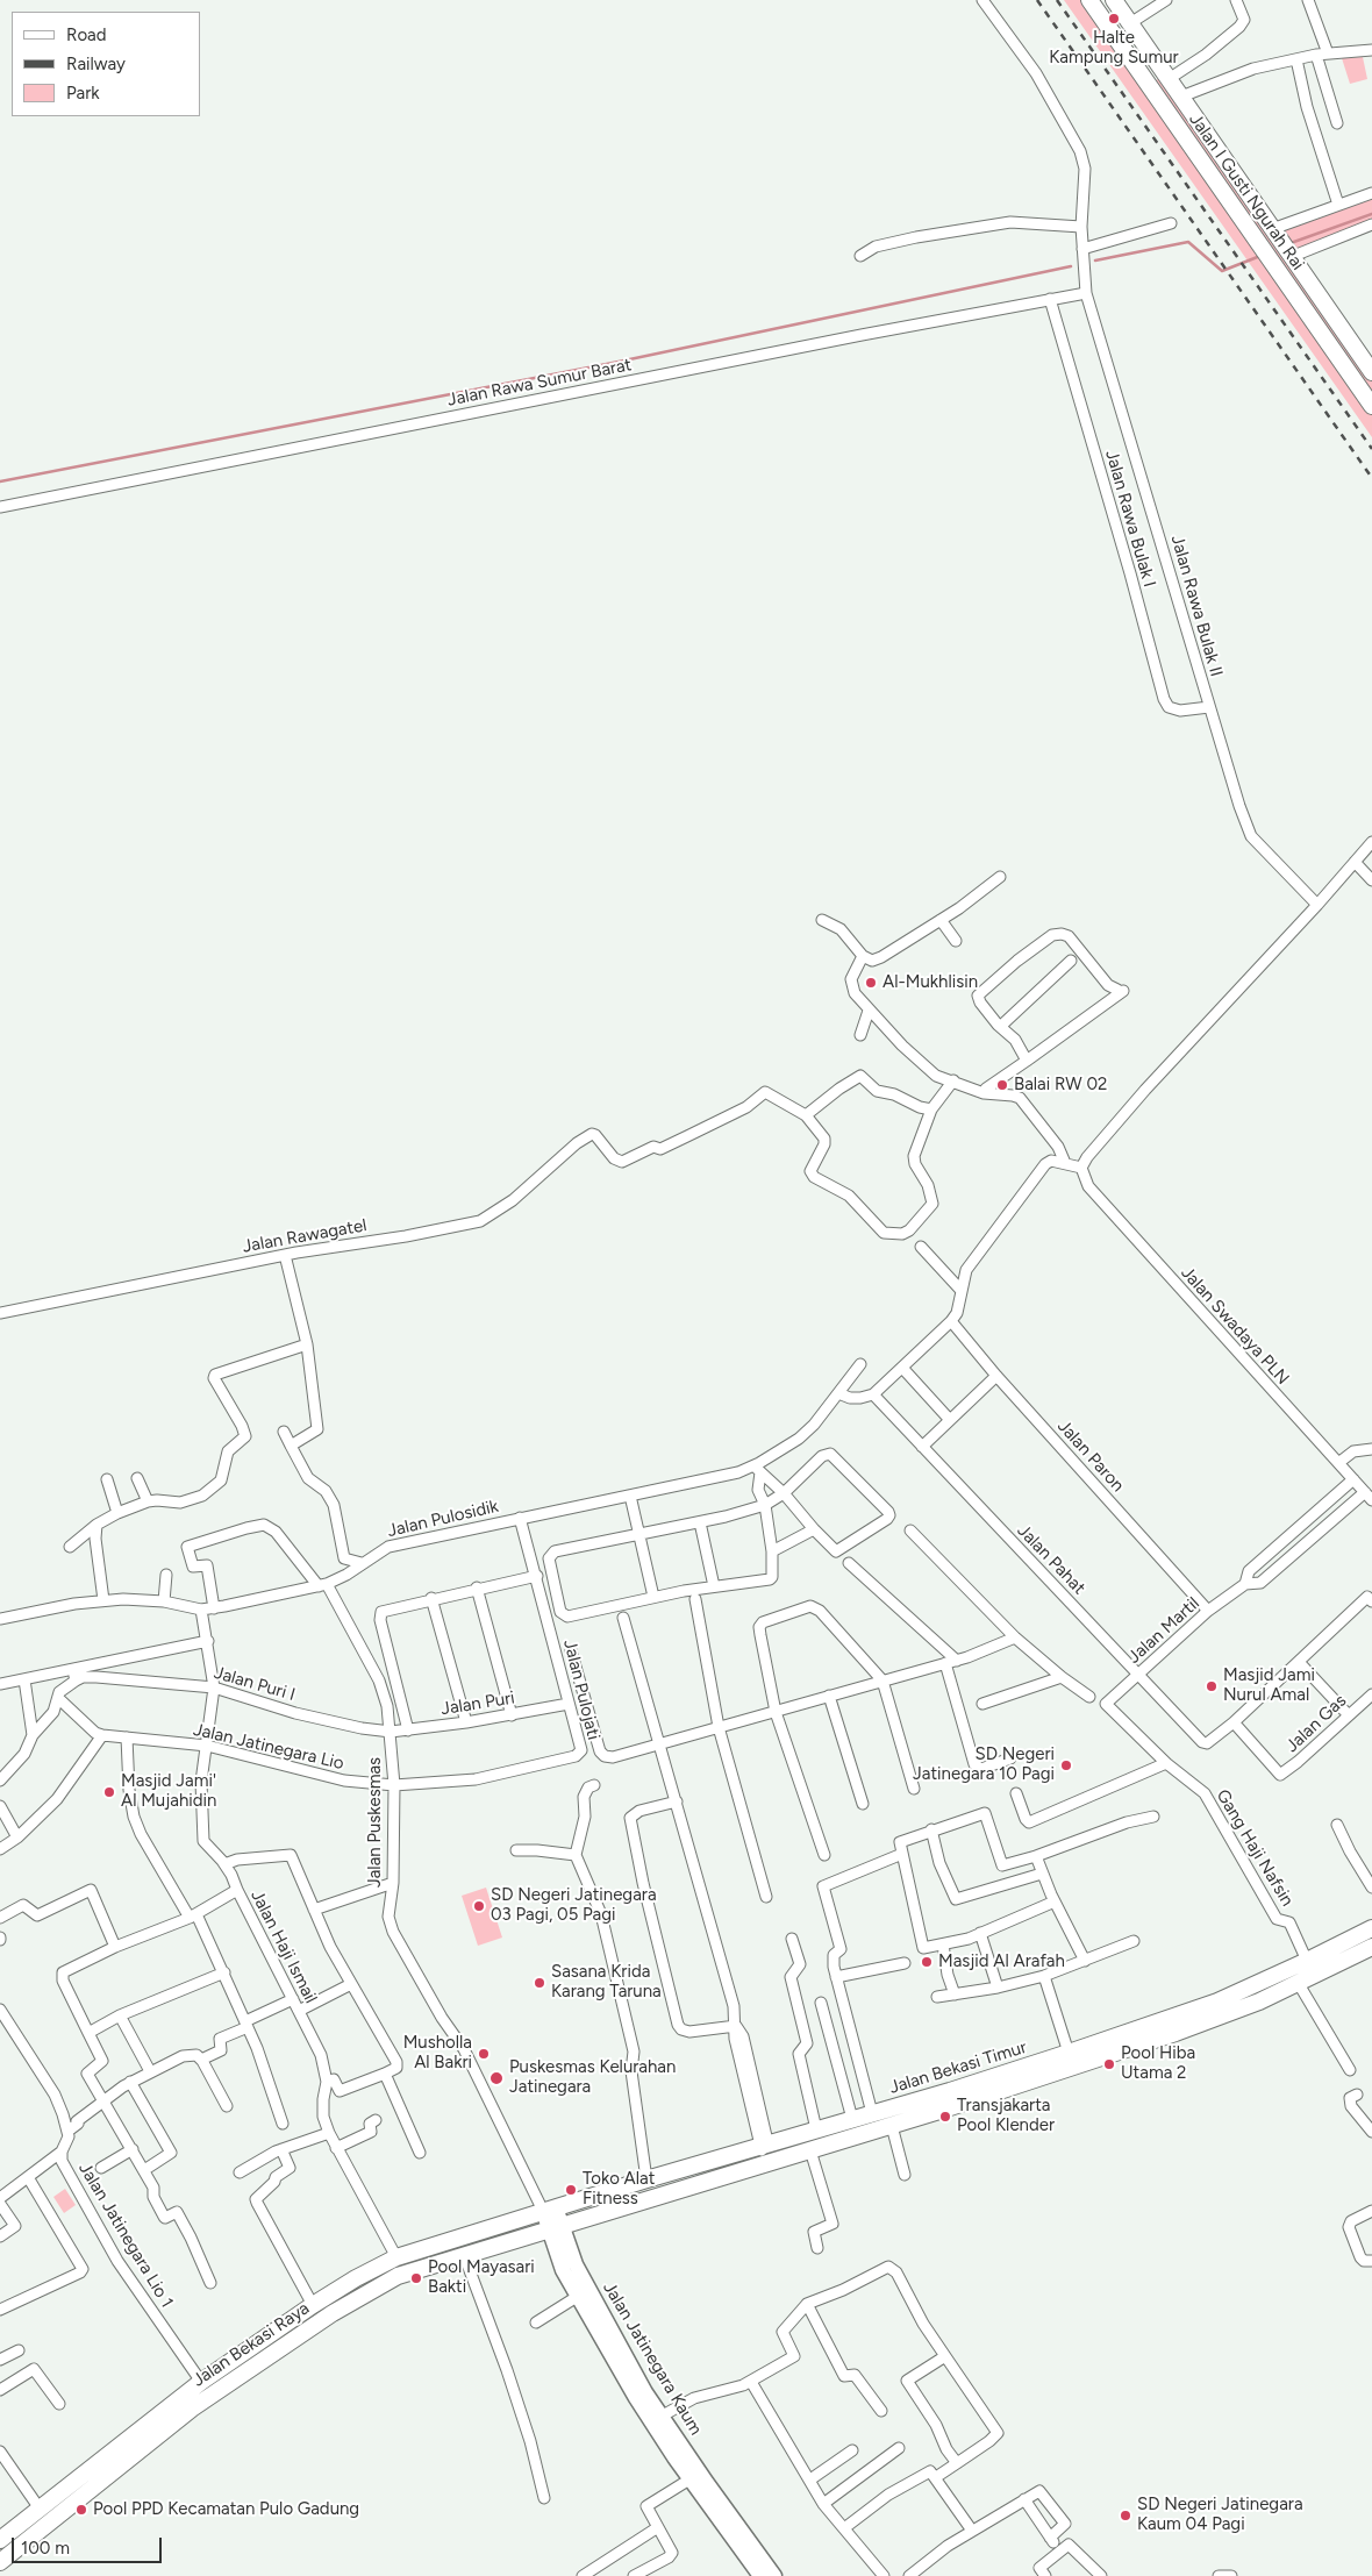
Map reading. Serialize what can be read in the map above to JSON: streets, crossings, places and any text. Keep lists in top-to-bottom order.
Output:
{
  "streets": {
    "main road": ["Jalan I Gusti Ngurah Rai", "Jalan Bekasi Timur", "Jalan Bekasi Raya"],
    "street": [
      "Jalan Rawa Sumur Barat",
      "Jalan Rawa Bulak I",
      "Jalan Rawa Bulak II",
      "Jalan Rawagatel",
      "Jalan Swadaya PLN",
      "Jalan Paron",
      "Jalan Pulosidik",
      "Jalan Pahat",
      "Jalan Martil",
      "Jalan Puri I",
      "Jalan Pulojati",
      "Jalan Puri",
      "Jalan Gas",
      "Jalan Jatinegara Lio",
      "Jalan Puskesmas",
      "Gang Haji Nafsin",
      "Jalan Haji Ismail",
      "Jalan Jatinegara Lio 1",
      "Jalan Jatinegara Kaum"
    ]
  },
  "crossings": [
    ["Jalan Rawa Sumur Barat", "Jalan Rawa Bulak I"],
    ["Jalan Rawa Sumur Barat", "Jalan Rawa Bulak II"],
    ["Jalan Rawa Bulak I", "Jalan Rawa Bulak II"],
    ["Jalan Swadaya PLN", "Jalan Martil"],
    ["Jalan Paron", "Jalan Martil"],
    ["Jalan Pulosidik", "Jalan Pulojati"],
    ["Jalan Pulosidik", "Jalan Puskesmas"],
    ["Jalan Pulosidik", "Jalan Haji Ismail"],
    ["Jalan Pahat", "Jalan Martil"],
    ["Jalan Pahat", "Jalan Gas"],
    ["Jalan Martil", "Gang Haji Nafsin"],
    ["Jalan Puri I", "Jalan Puri"],
    ["Jalan Puri I", "Jalan Puskesmas"],
    ["Jalan Puri I", "Jalan Haji Ismail"],
    ["Jalan Pulojati", "Jalan Puri"],
    ["Jalan Pulojati", "Jalan Jatinegara Lio"],
    ["Jalan Pulojati", "Jalan Puskesmas"],
    ["Jalan Puri", "Jalan Puskesmas"],
    ["Jalan Jatinegara Lio", "Jalan Puskesmas"],
    ["Jalan Jatinegara Lio", "Jalan Haji Ismail"],
    ["Jalan Puskesmas", "Jalan Bekasi Timur"],
    ["Jalan Puskesmas", "Jalan Bekasi Raya"],
    ["Jalan Puskesmas", "Jalan Jatinegara Kaum"],
    ["Gang Haji Nafsin", "Jalan Bekasi Timur"],
    ["Jalan Haji Ismail", "Jalan Bekasi Raya"],
    ["Jalan Bekasi Timur", "Jalan Bekasi Raya"],
    ["Jalan Bekasi Timur", "Jalan Jatinegara Kaum"],
    ["Jalan Jatinegara Lio 1", "Jalan Bekasi Raya"],
    ["Jalan Bekasi Raya", "Jalan Jatinegara Kaum"]
  ],
  "places": [
    "Halte Kampung Sumur",
    "Al-Mukhlisin",
    "Balai RW 02",
    "Masjid Jami Nurul Amal",
    "SD Negeri Jatinegara 10 Pagi",
    "Masjid Jami' Al Mujahidin",
    "SD Negeri Jatinegara 03 Pagi, 05 Pagi",
    "Masjid Al Arafah",
    "Sasana Krida Karang Taruna",
    "Musholla Al Bakri",
    "Pool Hiba Utama 2",
    "Puskesmas Kelurahan Jatinegara",
    "Transjakarta Pool Klender",
    "Toko Alat Fitness",
    "Pool Mayasari Bakti",
    "Pool PPD Kecamatan Pulo Gadung",
    "SD Negeri Jatinegara Kaum 04 Pagi"
  ],
  "legend": ["Road", "Railway", "Park"],
  "scale_bar": "100 m"
}
